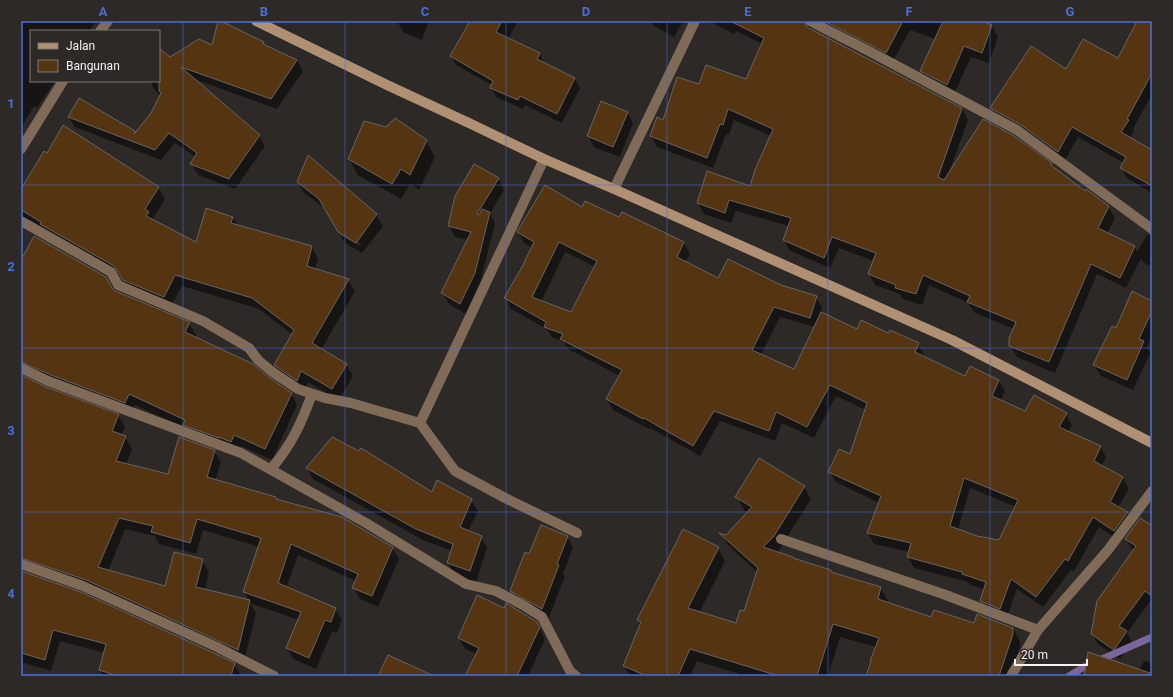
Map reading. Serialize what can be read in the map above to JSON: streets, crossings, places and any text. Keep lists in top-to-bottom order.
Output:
{
  "legend": ["Jalan", "Bangunan"],
  "scale_bar": "20 m",
  "grid": {
    "columns": [
      "A",
      "B",
      "C",
      "D",
      "E",
      "F",
      "G"
    ],
    "rows": [
      "1",
      "2",
      "3",
      "4"
    ]
  }
}
